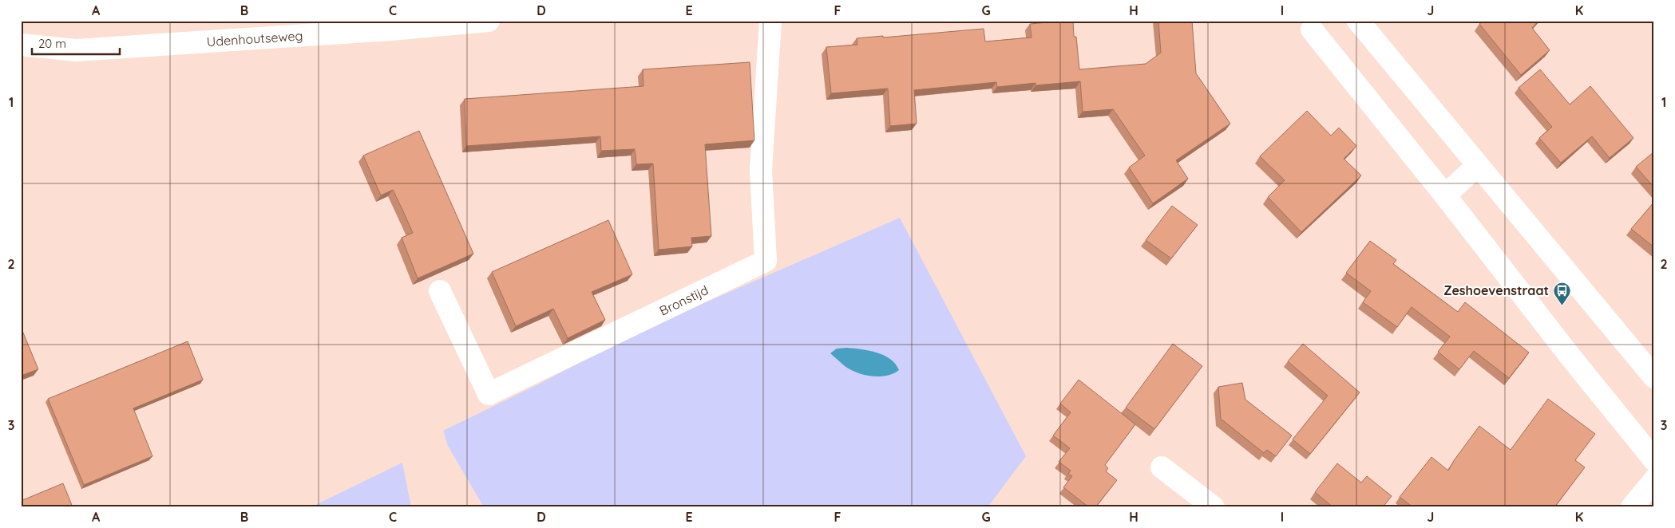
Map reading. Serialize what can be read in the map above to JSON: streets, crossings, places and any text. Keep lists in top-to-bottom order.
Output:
{
  "streets": {
    "street": ["Udenhoutseweg", "Bronstijd"]
  },
  "places": {
    "bus stop": ["Zeshoevenstraat"]
  },
  "scale_bar": "20 m",
  "grid": {
    "columns": [
      "A",
      "B",
      "C",
      "D",
      "E",
      "F",
      "G",
      "H",
      "I",
      "J",
      "K"
    ],
    "rows": ["1", "2", "3"]
  }
}
